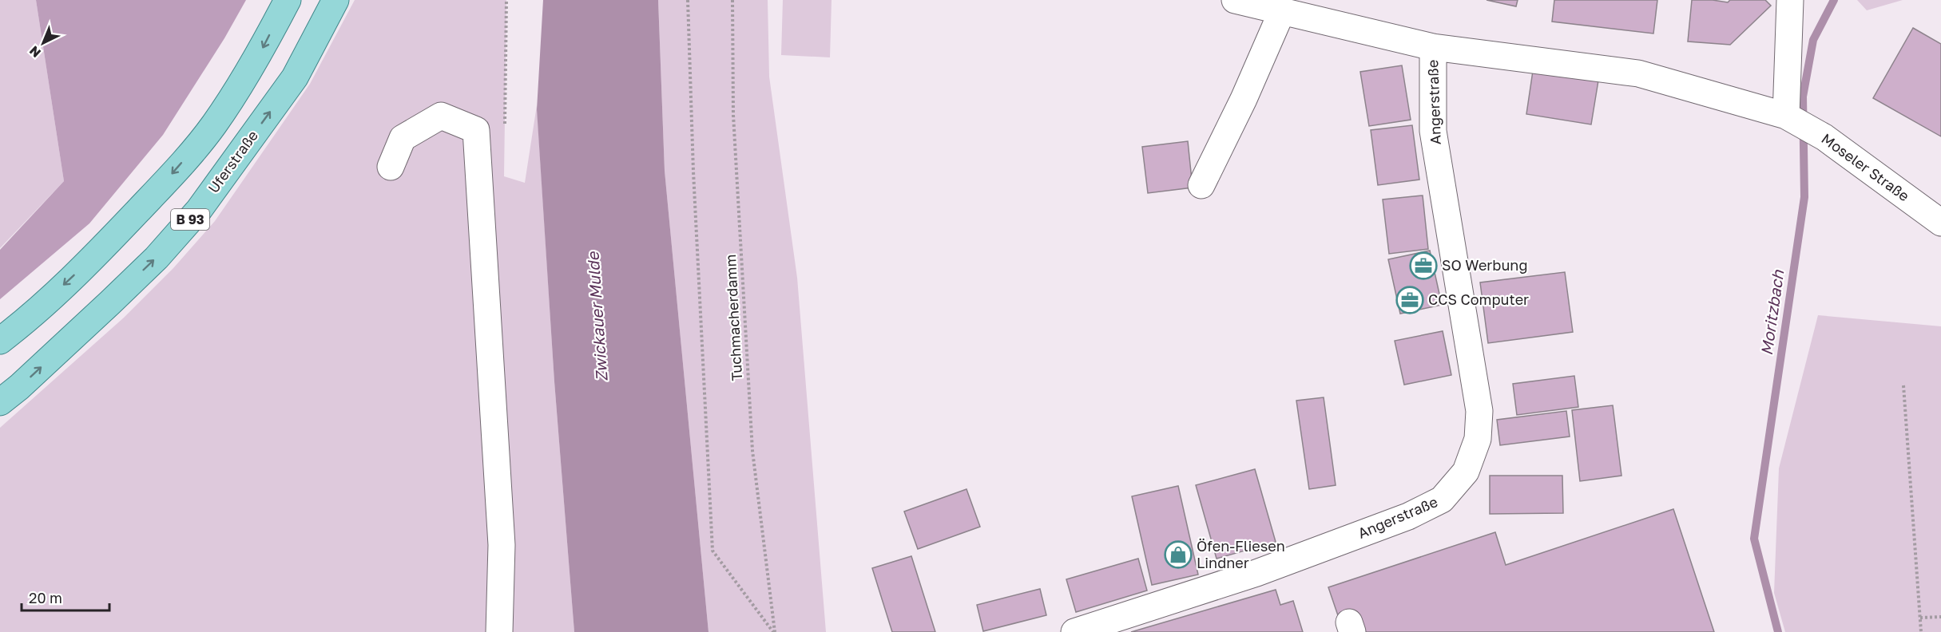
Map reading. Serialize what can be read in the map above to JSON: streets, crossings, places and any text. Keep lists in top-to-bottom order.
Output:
{
  "streets": {
    "main road": ["Uferstraße", "B 93"],
    "street": ["Angerstraße", "Moseler Straße"],
    "path": ["Tuchmacherdamm"]
  },
  "crossings": [
    ["Angerstraße", "Moseler Straße"]
  ],
  "water": ["Moritzbach", "Zwickauer Mulde"],
  "places": {
    "office": ["SO Werbung", "CCS Computer"],
    "shop": ["Öfen-Fliesen Lindner"]
  },
  "scale_bar": "20 m",
  "north": "bottom left"
}
